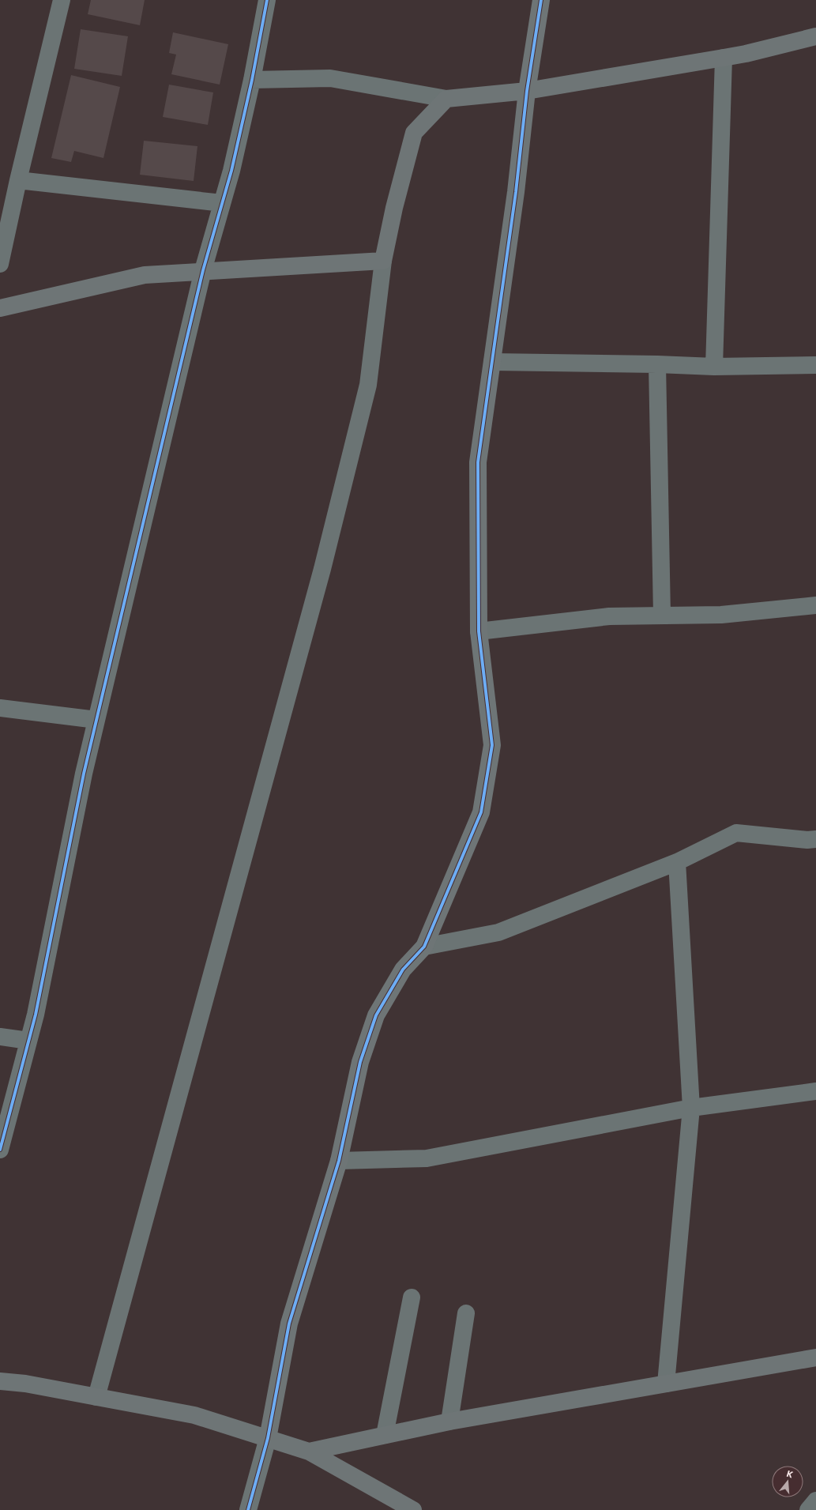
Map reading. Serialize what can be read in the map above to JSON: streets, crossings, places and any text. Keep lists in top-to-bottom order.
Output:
{
  "north": "top"
}
